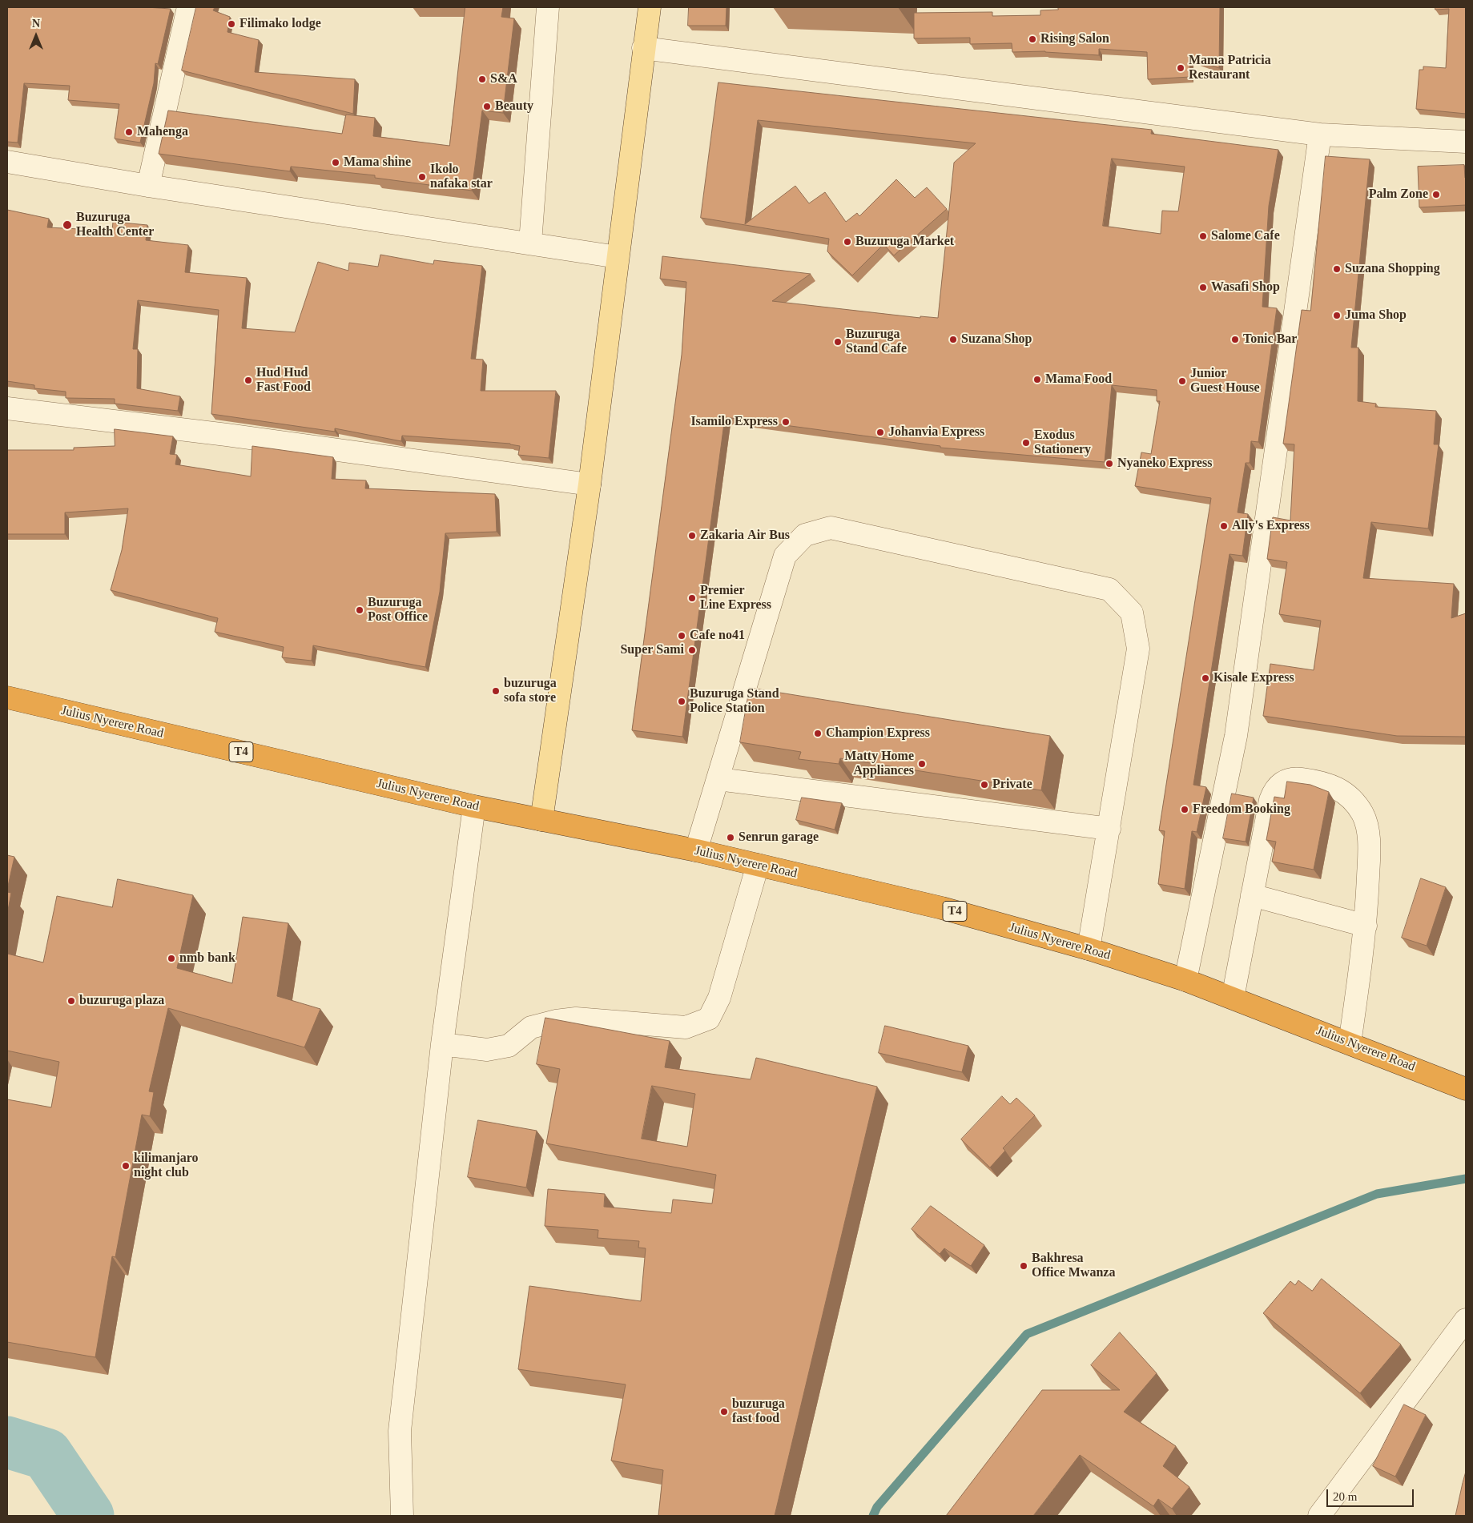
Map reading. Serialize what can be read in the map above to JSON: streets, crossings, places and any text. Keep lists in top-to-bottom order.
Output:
{
  "streets": {
    "highway": ["Julius Nyerere Road", "T4"]
  },
  "places": [
    "Filimako lodge",
    "Rising Salon",
    "Mama Patricia Restaurant",
    "S&A",
    "Beauty",
    "Mahenga",
    "Mama shine",
    "Ikolo nafaka star",
    "Palm Zone",
    "Buzuruga Health Center",
    "Salome Cafe",
    "Buzuruga Market",
    "Suzana Shopping",
    "Wasafi Shop",
    "Juma Shop",
    "Suzana Shop",
    "Tonic Bar",
    "Buzuruga Stand Cafe",
    "Mama Food",
    "Hud Hud Fast Food",
    "Junior Guest House",
    "Isamilo Express",
    "Johanvia Express",
    "Exodus Stationery",
    "Nyaneko Express",
    "Ally's Express",
    "Zakaria Air Bus",
    "Premier Line Express",
    "Buzuruga Post Office",
    "Cafe no41",
    "Super Sami",
    "Kisale Express",
    "buzuruga sofa store",
    "Buzuruga Stand Police Station",
    "Champion Express",
    "Matty Home Appliances",
    "Private",
    "Freedom Booking",
    "Senrun garage",
    "nmb bank",
    "buzuruga plaza",
    "kilimanjaro night club",
    "Bakhresa Office Mwanza",
    "buzuruga fast food"
  ],
  "scale_bar": "20 m",
  "north": "top"
}
